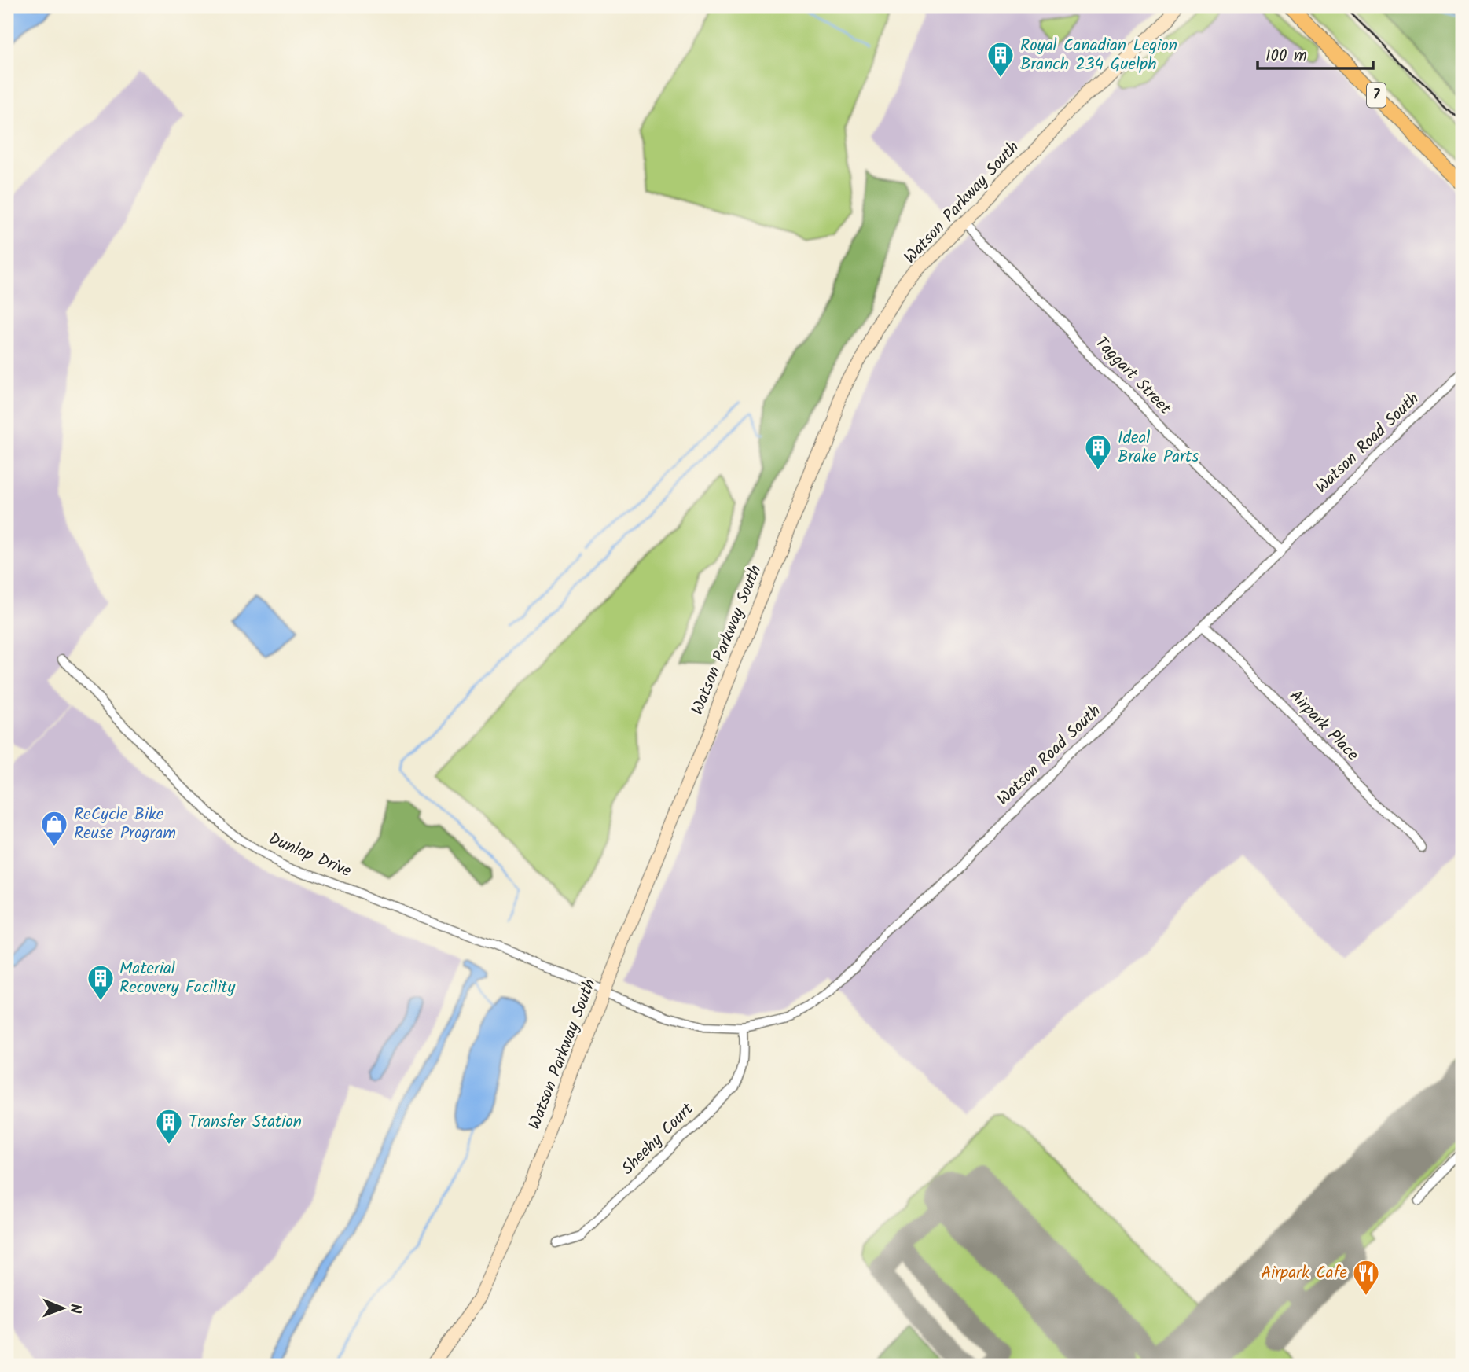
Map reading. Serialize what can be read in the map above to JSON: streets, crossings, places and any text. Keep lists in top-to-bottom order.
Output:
{
  "streets": {
    "main road": ["7", "Watson Parkway South"],
    "street": [
      "Taggart Street",
      "Watson Road South",
      "Airpark Place",
      "Dunlop Drive",
      "Sheehy Court"
    ]
  },
  "crossings": [
    ["Watson Parkway South", "Taggart Street"],
    ["Watson Parkway South", "Watson Road South"],
    ["Watson Parkway South", "Dunlop Drive"],
    ["Taggart Street", "Watson Road South"],
    ["Watson Road South", "Airpark Place"],
    ["Watson Road South", "Dunlop Drive"],
    ["Watson Road South", "Sheehy Court"]
  ],
  "places": {
    "building": [
      "Royal Canadian Legion Branch 234 Guelph",
      "Ideal Brake Parts",
      "Material Recovery Facility",
      "Transfer Station"
    ],
    "shop": ["ReCycle Bike Reuse Program"],
    "restaurant": ["Airpark Cafe"]
  },
  "scale_bar": "100 m",
  "north": "right"
}
